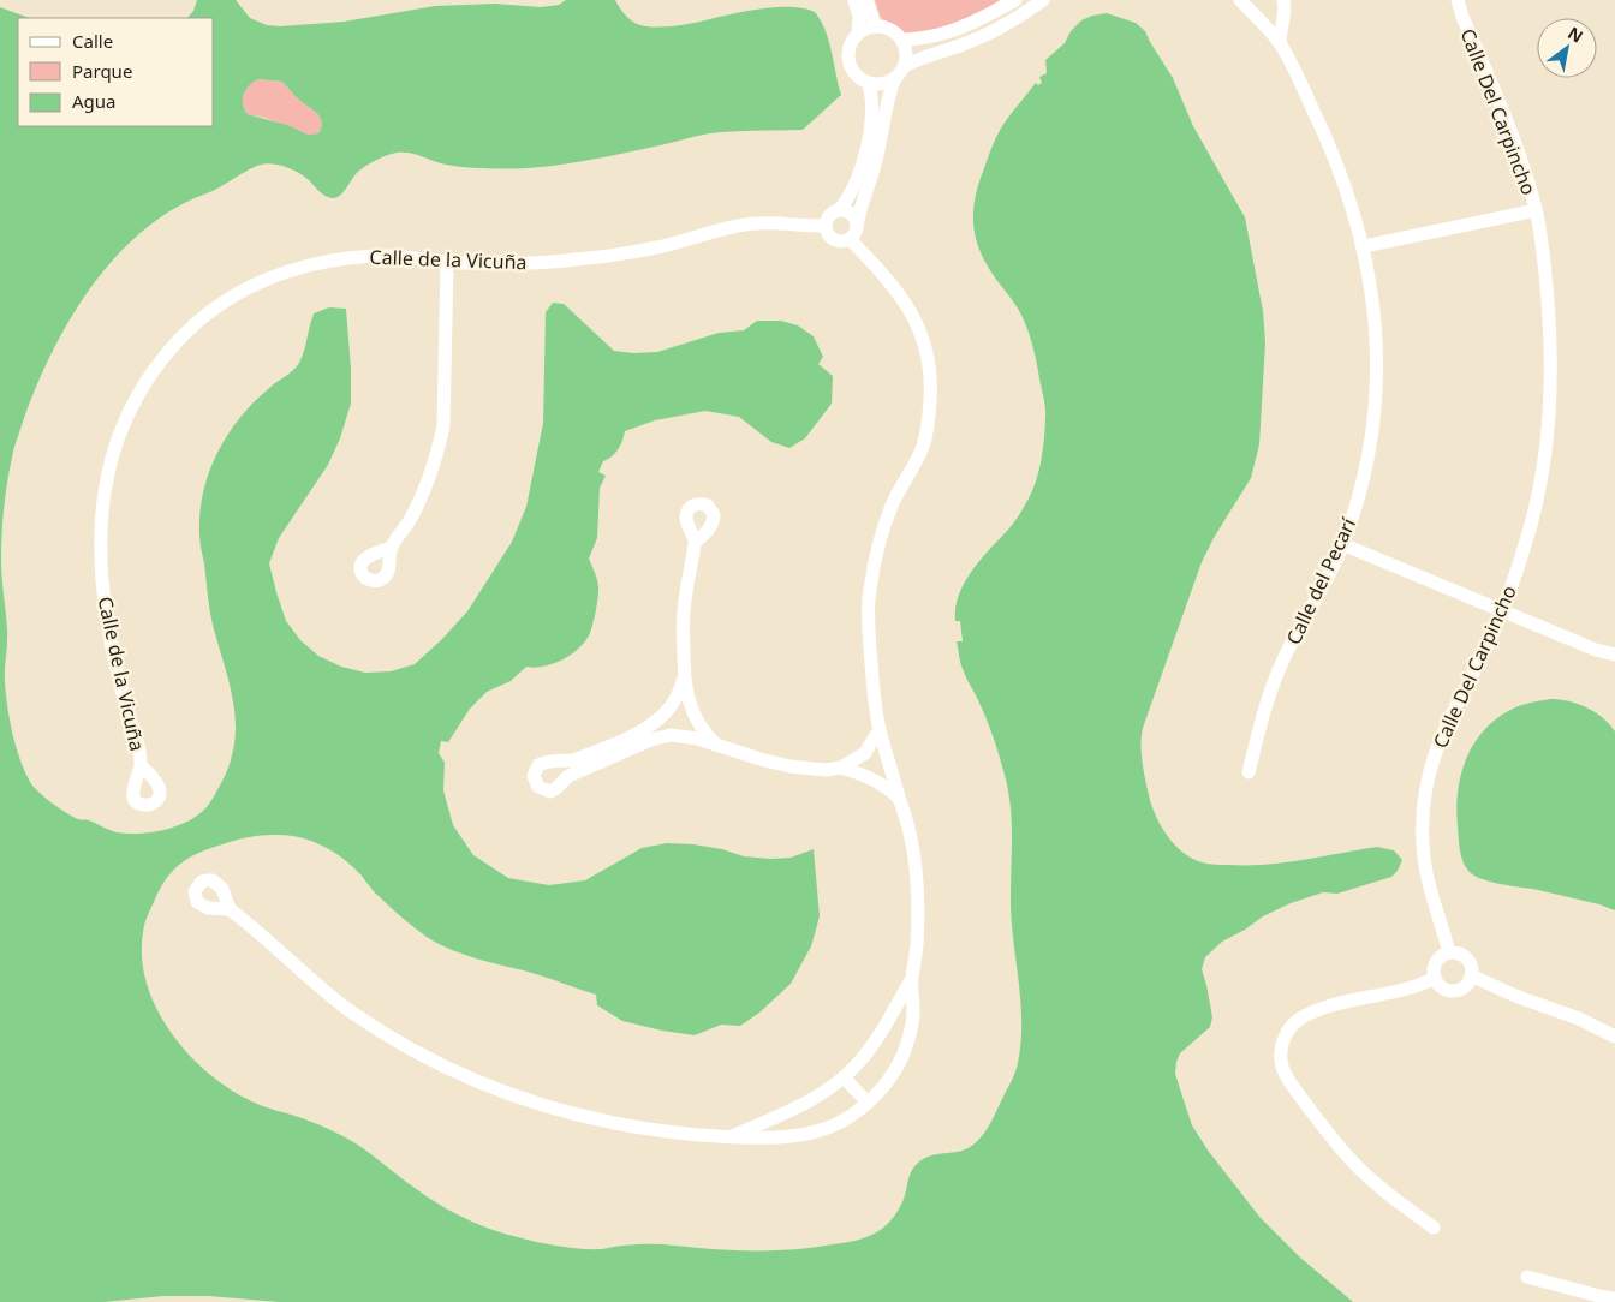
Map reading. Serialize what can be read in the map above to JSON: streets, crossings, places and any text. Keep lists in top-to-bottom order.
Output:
{
  "streets": {
    "street": ["Calle Del Carpincho", "Calle de la Vicuña", "Calle del Pecarí"]
  },
  "legend": ["Calle", "Parque", "Agua"],
  "north": "top right"
}
